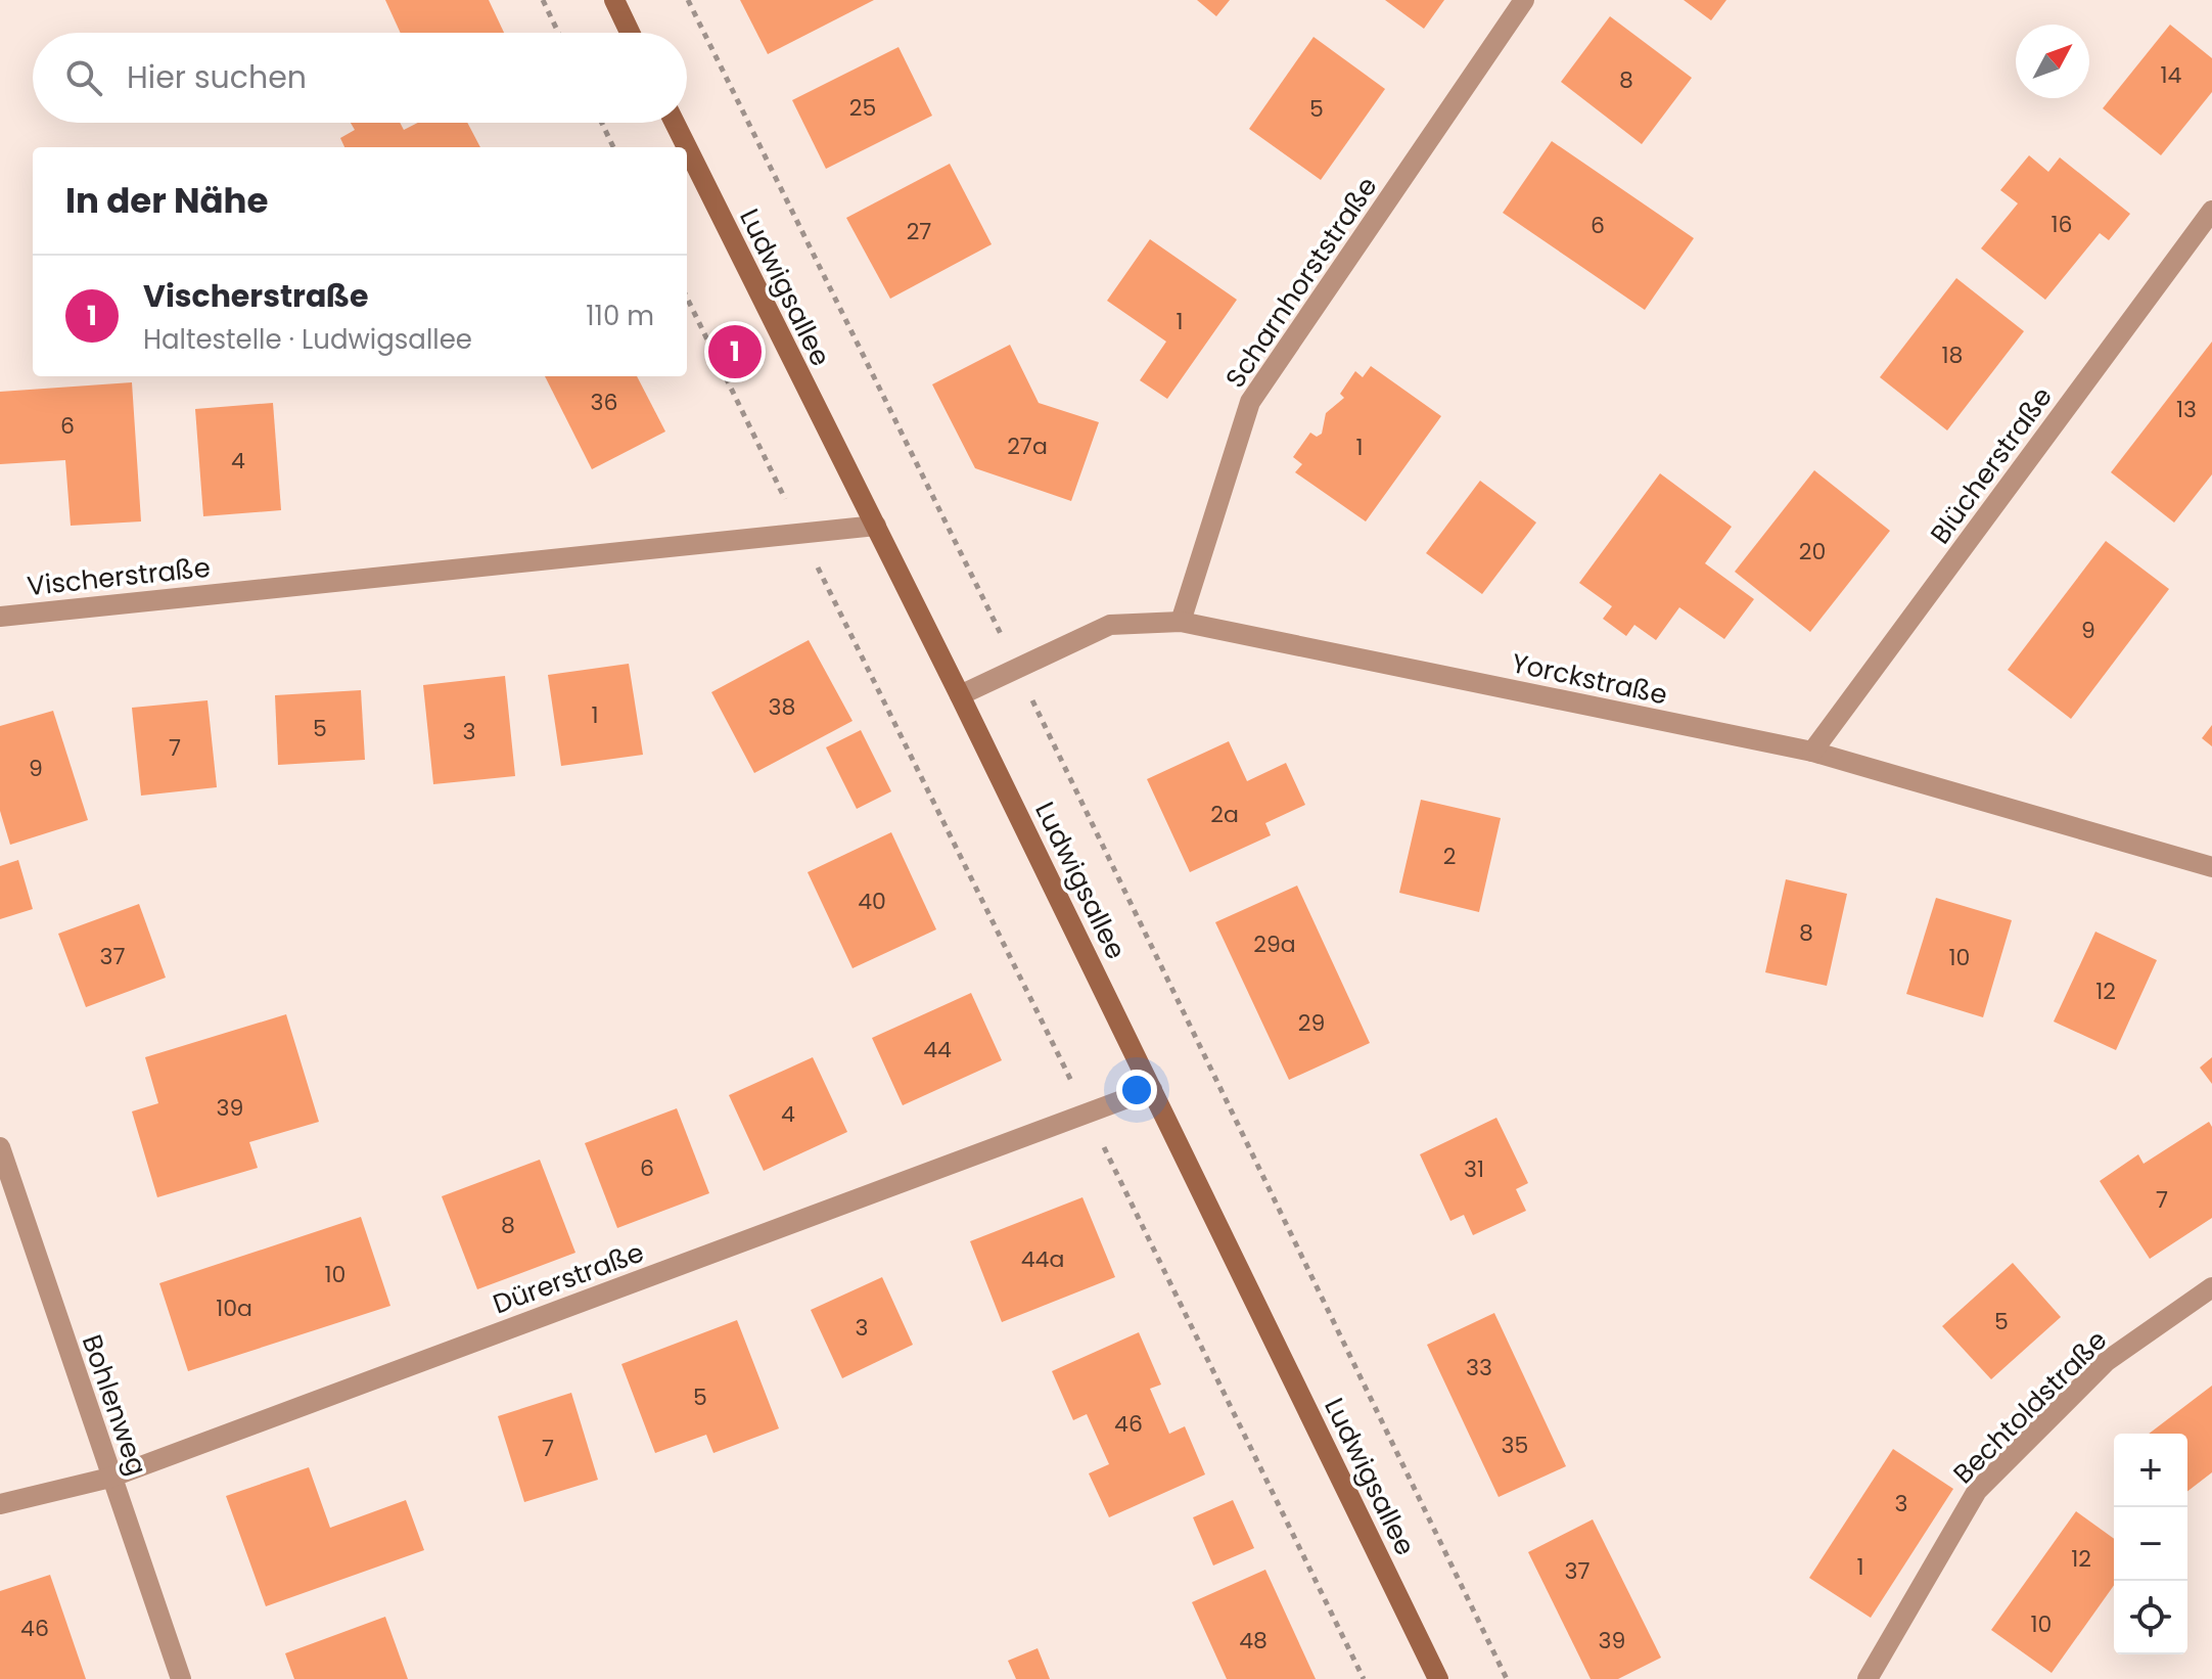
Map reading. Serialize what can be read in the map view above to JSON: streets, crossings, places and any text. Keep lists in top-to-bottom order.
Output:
{
  "streets": {
    "street": [
      "Scharnhorststraße",
      "Ludwigsallee",
      "Blücherstraße",
      "Vischerstraße",
      "Yorckstraße",
      "Dürerstraße",
      "Bohlenweg",
      "Bechtoldstraße"
    ]
  },
  "crossings": [
    ["Scharnhorststraße", "Yorckstraße"],
    ["Ludwigsallee", "Vischerstraße"],
    ["Ludwigsallee", "Yorckstraße"],
    ["Ludwigsallee", "Dürerstraße"],
    ["Blücherstraße", "Yorckstraße"],
    ["Dürerstraße", "Bohlenweg"]
  ],
  "house_numbers": [
    "14",
    "8",
    "25",
    "5",
    "16",
    "6",
    "27",
    "1",
    "18",
    "36",
    "13",
    "6",
    "27a",
    "1",
    "4",
    "20",
    "9",
    "38",
    "1",
    "5",
    "3",
    "7",
    "9",
    "2a",
    "2",
    "40",
    "8",
    "29a",
    "37",
    "10",
    "12",
    "29",
    "44",
    "39",
    "4",
    "6",
    "31",
    "7",
    "8",
    "44a",
    "10",
    "10a",
    "5",
    "3",
    "33",
    "5",
    "46",
    "35",
    "7",
    "3",
    "12",
    "1",
    "37",
    "10",
    "46",
    "48",
    "39"
  ],
  "north": "top right",
  "page": {
    "search": "Hier suchen",
    "heading": "In der Nähe",
    "list": [
      {
        "mark": "1",
        "name": "Vischerstraße",
        "note": "Haltestelle · Ludwigsallee",
        "value": "110 m"
      }
    ],
    "pins": "1",
    "map_buttons": ["+", "−"]
  }
}
